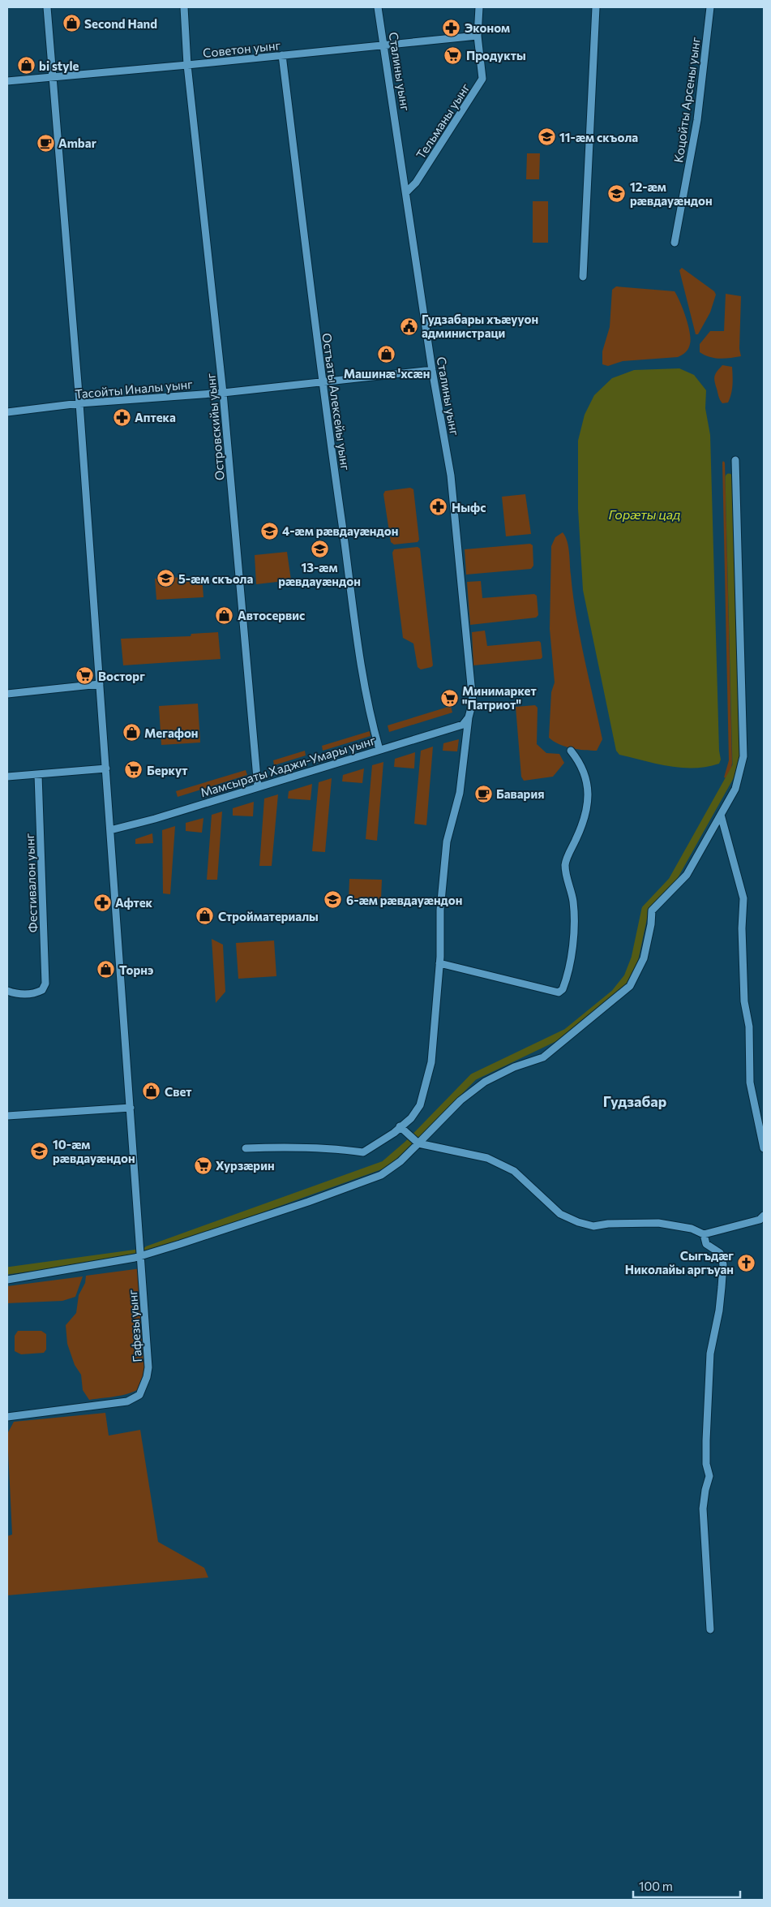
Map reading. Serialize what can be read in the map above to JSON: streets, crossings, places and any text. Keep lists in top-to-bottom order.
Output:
{
  "streets": {
    "street": [
      "Советон уынг",
      "Сталины уынг",
      "Коцойты Арсены уынг",
      "Тельманы уынг",
      "Тасойты Иналы уынг",
      "Остъаты Алексейы уынг",
      "Островскийы уынг",
      "Мамсыраты Хаджи-Умары уынг",
      "Фестивалон уынг",
      "Гафезы уынг"
    ]
  },
  "crossings": [
    ["Советон уынг", "Сталины уынг"],
    ["Советон уынг", "Тельманы уынг"],
    ["Советон уынг", "Остъаты Алексейы уынг"],
    ["Советон уынг", "Островскийы уынг"],
    ["Советон уынг", "Гафезы уынг"],
    ["Сталины уынг", "Тельманы уынг"],
    ["Сталины уынг", "Тасойты Иналы уынг"],
    ["Сталины уынг", "Мамсыраты Хаджи-Умары уынг"],
    ["Тасойты Иналы уынг", "Остъаты Алексейы уынг"],
    ["Тасойты Иналы уынг", "Островскийы уынг"],
    ["Тасойты Иналы уынг", "Гафезы уынг"],
    ["Остъаты Алексейы уынг", "Мамсыраты Хаджи-Умары уынг"],
    ["Островскийы уынг", "Мамсыраты Хаджи-Умары уынг"],
    ["Мамсыраты Хаджи-Умары уынг", "Гафезы уынг"]
  ],
  "districts": ["Гудзабар"],
  "water": ["Горӕты цад"],
  "places": {
    "shop": [
      "Second Hand",
      "bi style",
      "Машинæ 'хсæн",
      "Автосервис",
      "Мегафон",
      "Стройматериалы",
      "Торнэ",
      "Свет"
    ],
    "pharmacy": [
      "Эконом",
      "Аптека",
      "Ныфс",
      "Афтек"
    ],
    "supermarket": [
      "Продукты",
      "Восторг",
      "Минимаркет \"Патриот\"",
      "Беркут",
      "Хурзæрин"
    ],
    "school or university": [
      "11-æм скъола",
      "12-æм рӕвдауӕндон",
      "4-æм рӕвдауӕндон",
      "13-æм рӕвдауӕндон",
      "5-æм скъола",
      "6-æм рӕвдауӕндон",
      "10-æм рӕвдауӕндон"
    ],
    "cafe": ["Ambar", "Бавария"],
    "public building": ["Гудзабары хъæууон администраци"],
    "church": ["Сыгъдæг Николайы аргъуан"]
  },
  "scale_bar": "100 m"
}
